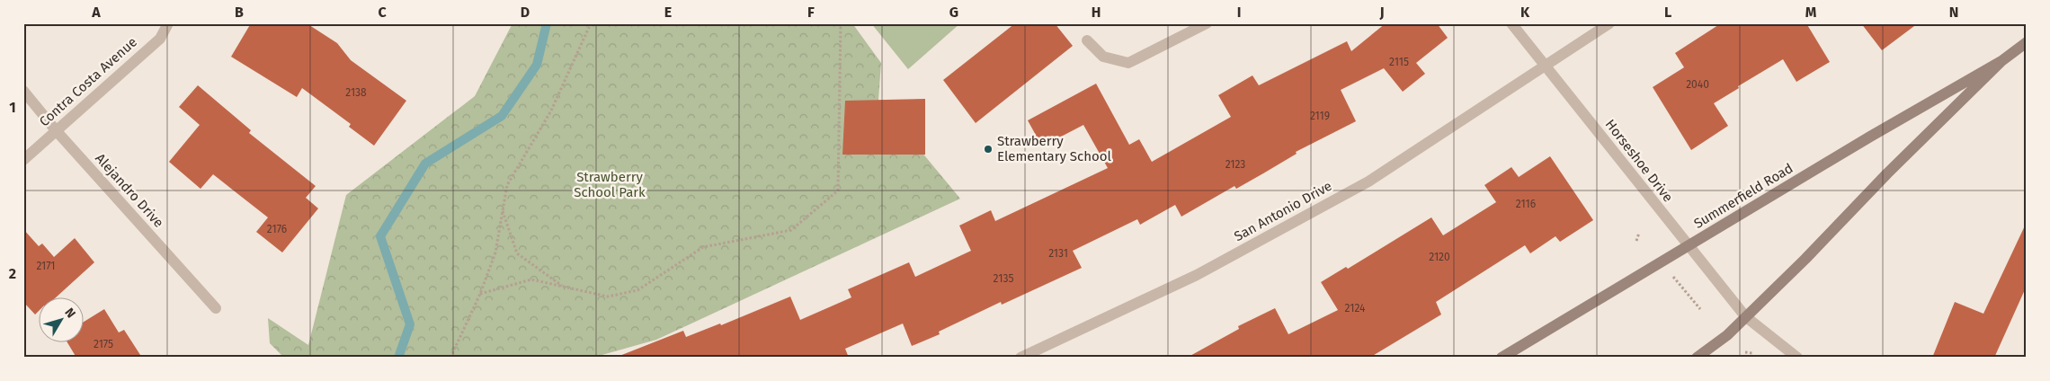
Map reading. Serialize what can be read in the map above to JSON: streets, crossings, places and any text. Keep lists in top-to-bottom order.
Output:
{
  "streets": {
    "street": [
      "Contra Costa Avenue",
      "Horseshoe Drive",
      "Alejandro Drive",
      "Summerfield Road",
      "San Antonio Drive"
    ]
  },
  "crossings": [
    ["Contra Costa Avenue", "Alejandro Drive"],
    ["Horseshoe Drive", "Summerfield Road"],
    ["Horseshoe Drive", "San Antonio Drive"]
  ],
  "parks": ["Strawberry School Park"],
  "places": ["Strawberry Elementary School"],
  "house_numbers": [
    "2115",
    "2040",
    "2138",
    "2119",
    "2123",
    "2116",
    "2176",
    "2131",
    "2120",
    "2171",
    "2135",
    "2124",
    "2175"
  ],
  "north": "top right",
  "grid": {
    "columns": [
      "A",
      "B",
      "C",
      "D",
      "E",
      "F",
      "G",
      "H",
      "I",
      "J",
      "K",
      "L",
      "M",
      "N"
    ],
    "rows": ["1", "2"]
  }
}
